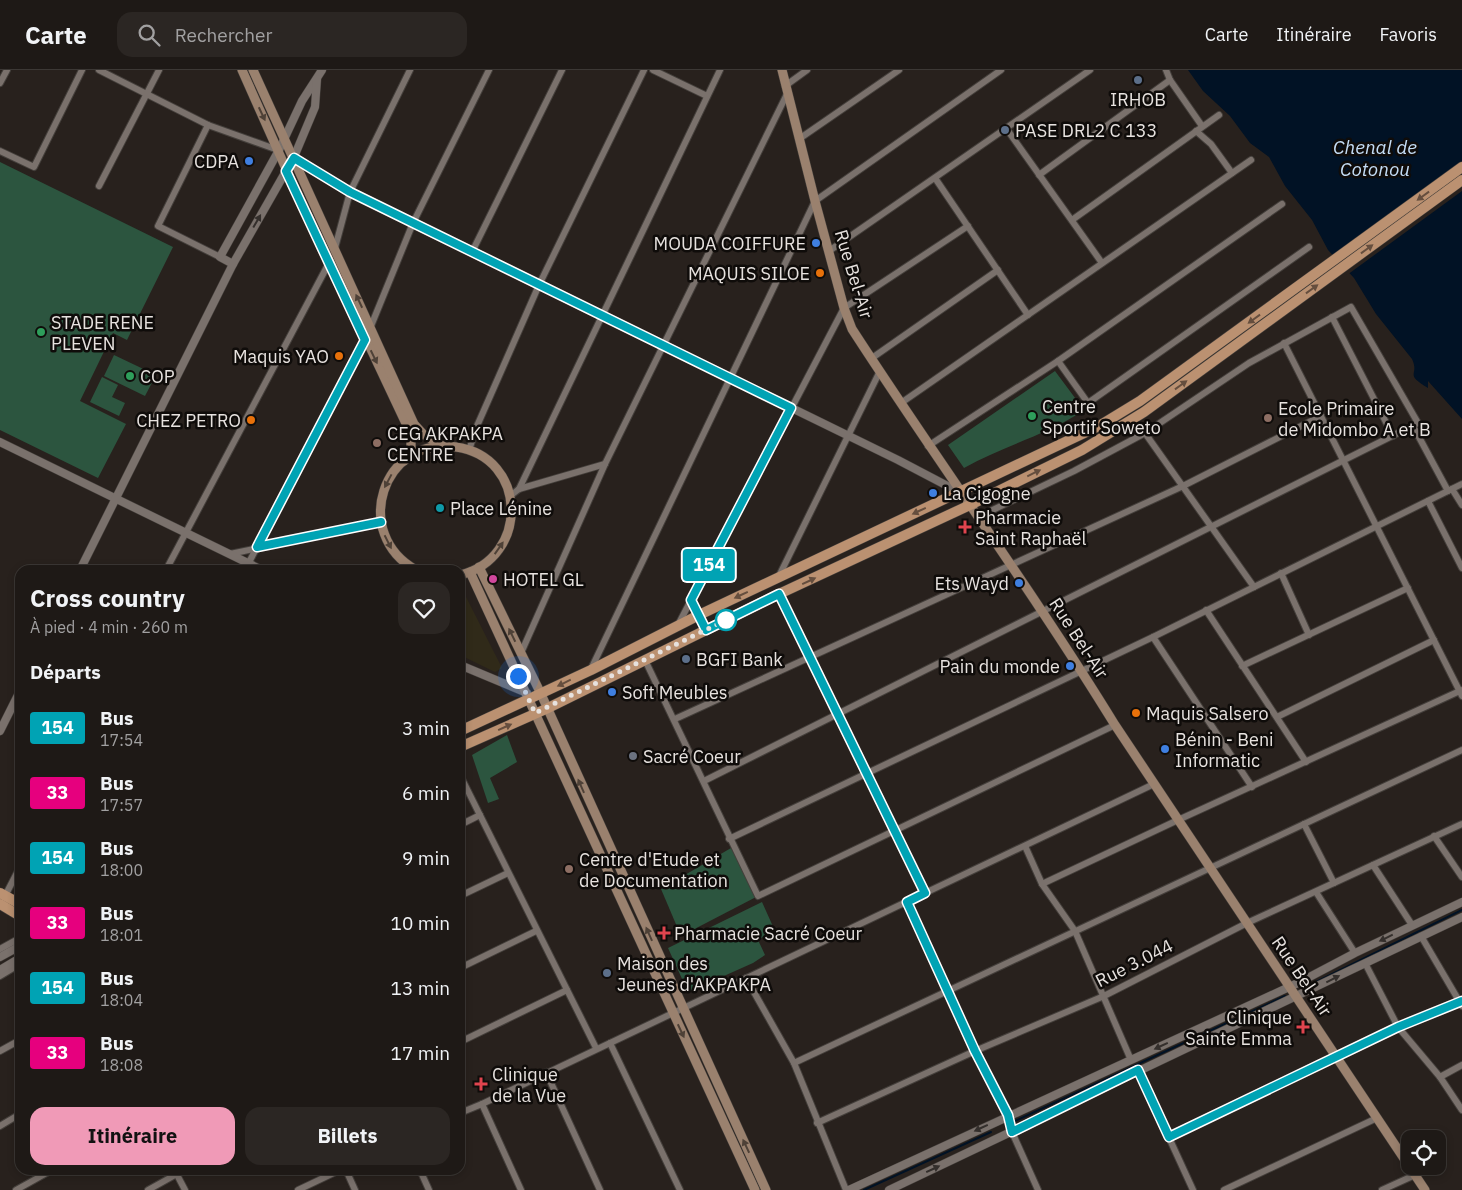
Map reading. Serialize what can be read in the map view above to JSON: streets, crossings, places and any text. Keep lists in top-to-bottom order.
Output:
{
  "streets": {
    "main road": ["Rue Bel-Air"],
    "street": ["Rue 3.044"]
  },
  "crossings": [
    ["Rue Bel-Air", "Rue 3.044"]
  ],
  "water": ["Chenal de Cotonou"],
  "places": {
    "other": [
      "IRHOB",
      "PASE DRL2 C 133",
      "CDPA",
      "MOUDA COIFFURE",
      "MAQUIS SILOE",
      "STADE RENE PLEVEN",
      "Maquis YAO",
      "COP",
      "Centre Sportif Soweto",
      "Ecole Primaire de Midombo A et B",
      "CHEZ PETRO",
      "CEG AKPAKPA CENTRE",
      "La Cigogne",
      "Place Lénine",
      "HOTEL GL",
      "Ets Wayd",
      "BGFI Bank",
      "Pain du monde",
      "Soft Meubles",
      "Maquis Salsero",
      "Bénin - Beni Informatic",
      "Sacré Coeur",
      "Centre d'Etude et de Documentation",
      "Maison des Jeunes d'AKPAKPA"
    ],
    "health": [
      "Pharmacie Saint Raphaël",
      "Pharmacie Sacré Coeur",
      "Clinique Sainte Emma",
      "Clinique de la Vue"
    ]
  },
  "lines": ["bus line 154"],
  "page": {
    "header": "Carte",
    "search": "Rechercher",
    "nav": ["Carte", "Itinéraire", "Favoris"],
    "on_map": "154",
    "heading": [
      ["Cross country", "À pied · 4 min · 260 m"],
      "Départs"
    ],
    "list": [
      {
        "mark": "154",
        "name": "Bus",
        "note": "17:54",
        "value": "3 min"
      },
      {
        "mark": "33",
        "name": "Bus",
        "note": "17:57",
        "value": "6 min"
      },
      {
        "mark": "154",
        "name": "Bus",
        "note": "18:00",
        "value": "9 min"
      },
      {
        "mark": "33",
        "name": "Bus",
        "note": "18:01",
        "value": "10 min"
      },
      {
        "mark": "154",
        "name": "Bus",
        "note": "18:04",
        "value": "13 min"
      },
      {
        "mark": "33",
        "name": "Bus",
        "note": "18:08",
        "value": "17 min"
      }
    ],
    "buttons": ["Itinéraire", "Billets"]
  }
}
